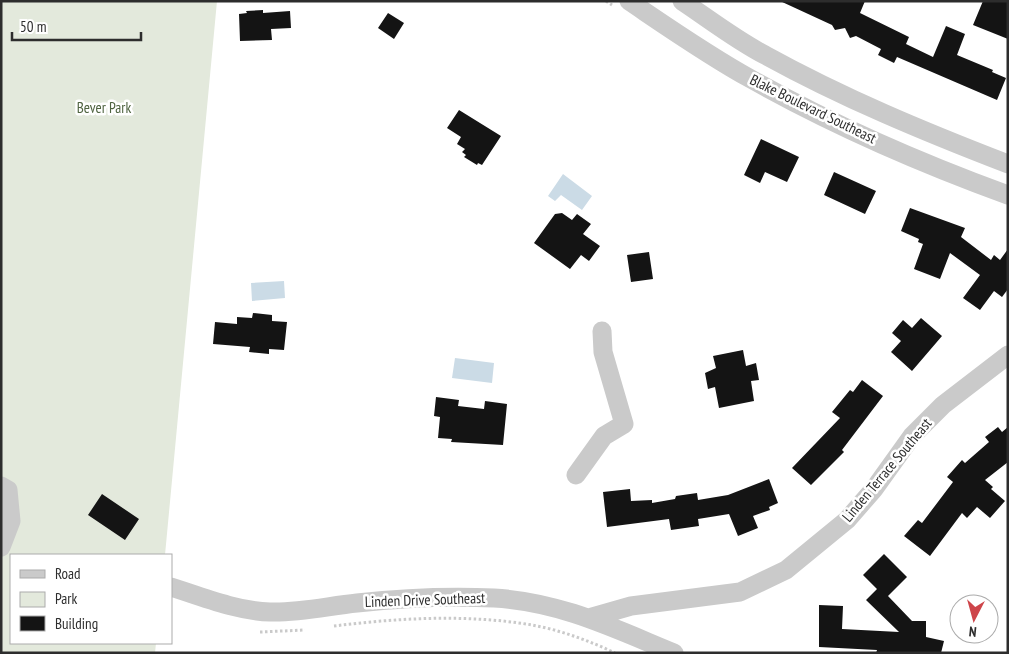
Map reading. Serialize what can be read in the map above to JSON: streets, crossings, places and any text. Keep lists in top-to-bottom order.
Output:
{
  "streets": {
    "street": ["Blake Boulevard Southeast", "Linden Terrace Southeast", "Linden Drive Southeast"]
  },
  "crossings": [
    ["Linden Terrace Southeast", "Linden Drive Southeast"]
  ],
  "parks": ["Bever Park"],
  "legend": ["Road", "Park", "Building"],
  "scale_bar": "50 m",
  "north": "bottom"
}
